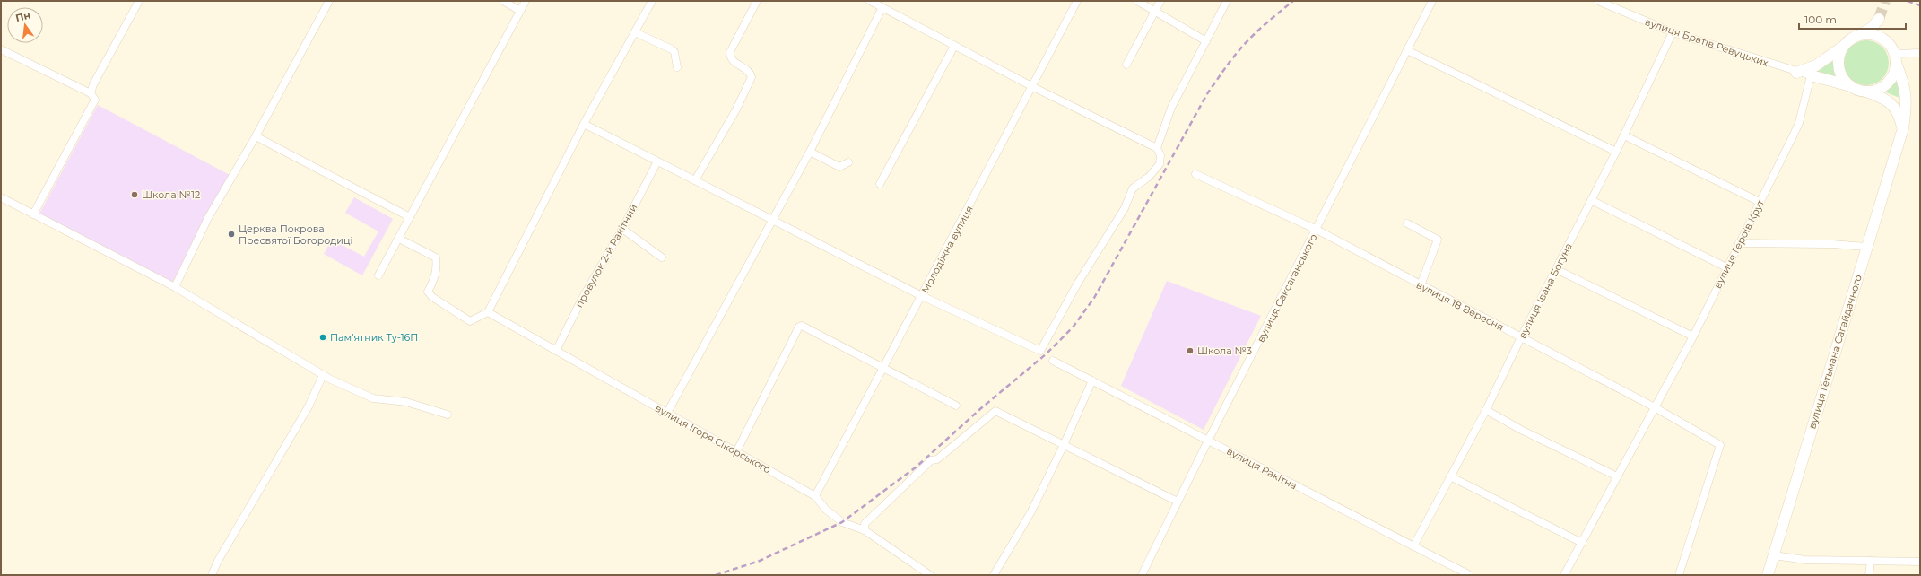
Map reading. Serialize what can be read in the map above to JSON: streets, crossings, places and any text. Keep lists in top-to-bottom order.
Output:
{
  "streets": {
    "main road": ["вулиця Гетьмана Сагайдачного"],
    "street": [
      "вулиця Братів Ревуцьких",
      "вулиця Героїв Крут",
      "Молодіжна вулиця",
      "провулок 2-й Ракітний",
      "вулиця Саксаганського",
      "вулиця Івана Богуна",
      "вулиця 18 Вересня",
      "вулиця Ігоря Сікорського",
      "вулиця Ракітна"
    ]
  },
  "crossings": [
    ["вулиця Братів Ревуцьких", "вулиця Героїв Крут"],
    ["вулиця Братів Ревуцьких", "вулиця Івана Богуна"],
    ["вулиця Героїв Крут", "вулиця 18 Вересня"],
    ["Молодіжна вулиця", "вулиця Ігоря Сікорського"],
    ["провулок 2-й Ракітний", "вулиця Ігоря Сікорського"],
    ["вулиця Саксаганського", "вулиця 18 Вересня"],
    ["вулиця Саксаганського", "вулиця Ракітна"],
    ["вулиця Івана Богуна", "вулиця 18 Вересня"],
    ["вулиця Івана Богуна", "вулиця Ракітна"]
  ],
  "places": [
    "Школа №12",
    "Церква Покрова Пресвятої Богородиці",
    "Пам'ятник Ту-16П",
    "Школа №3"
  ],
  "scale_bar": "100 m",
  "north": "top"
}
